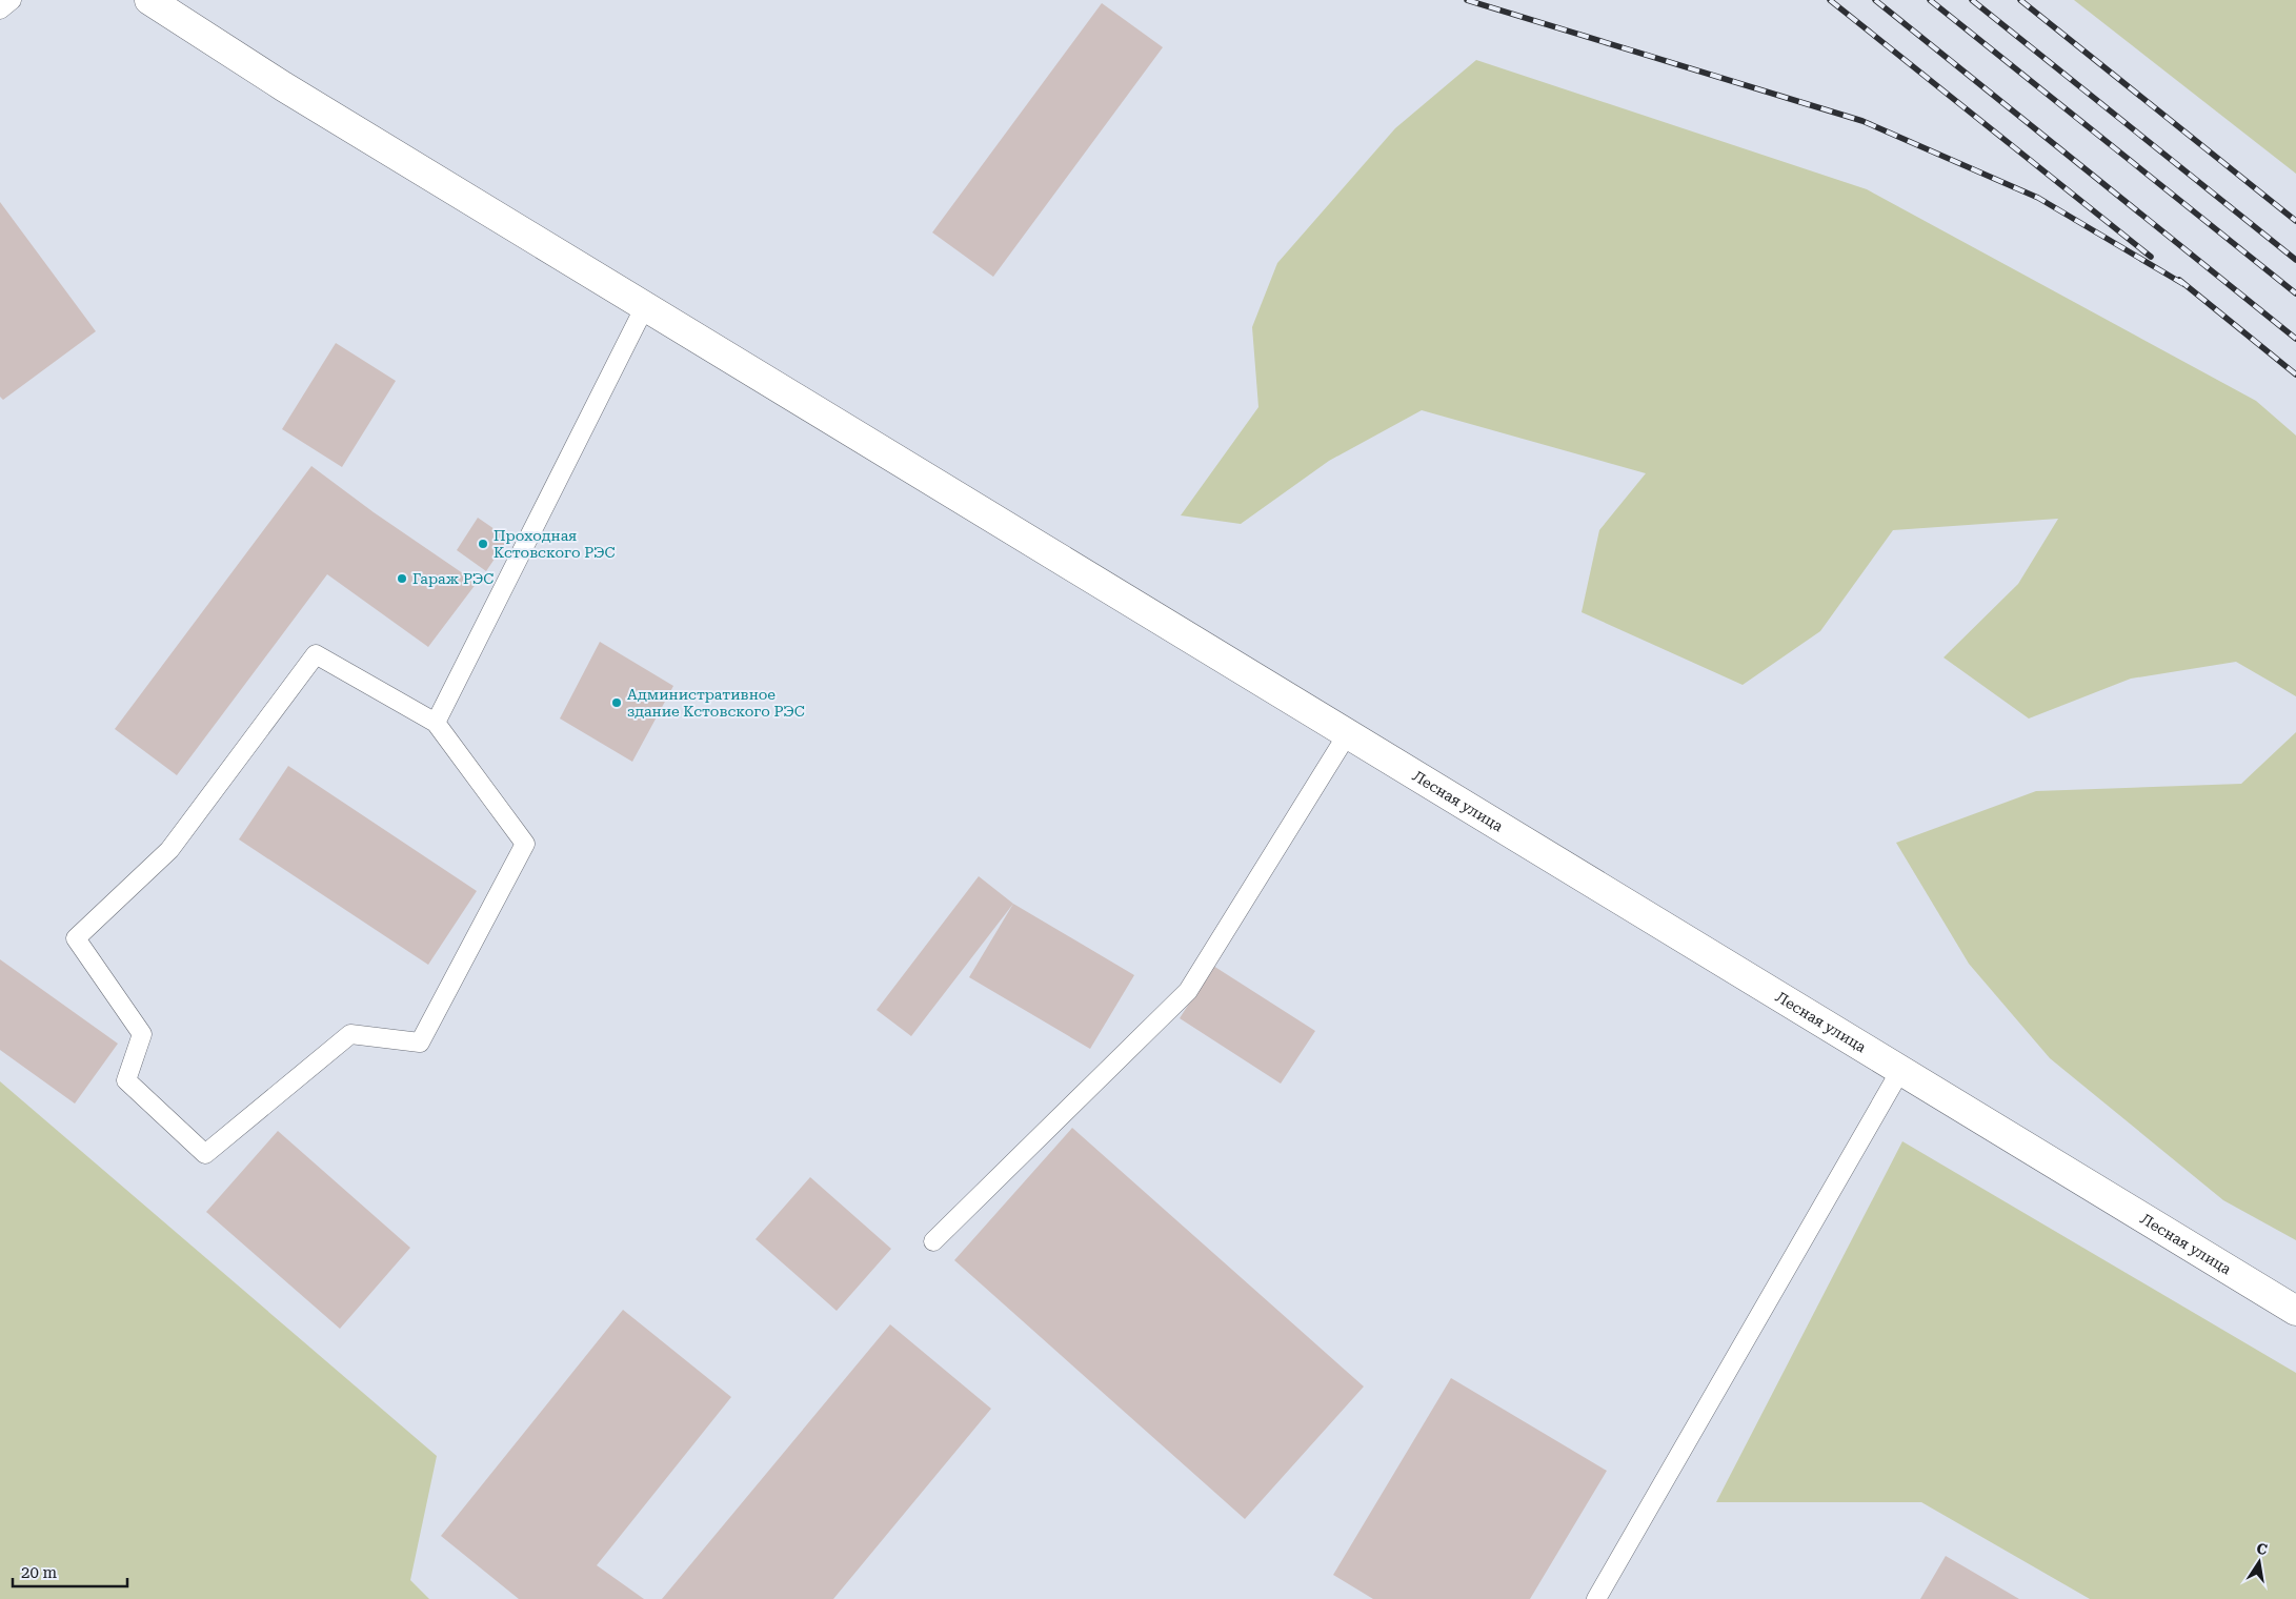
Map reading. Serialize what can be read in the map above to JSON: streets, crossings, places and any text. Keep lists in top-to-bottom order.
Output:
{
  "streets": {
    "street": ["Лесная улица"]
  },
  "places": ["Проходная Кстовского РЭС", "Гараж РЭС", "Административное здание Кстовского РЭС"],
  "scale_bar": "20 m",
  "north": "top"
}
